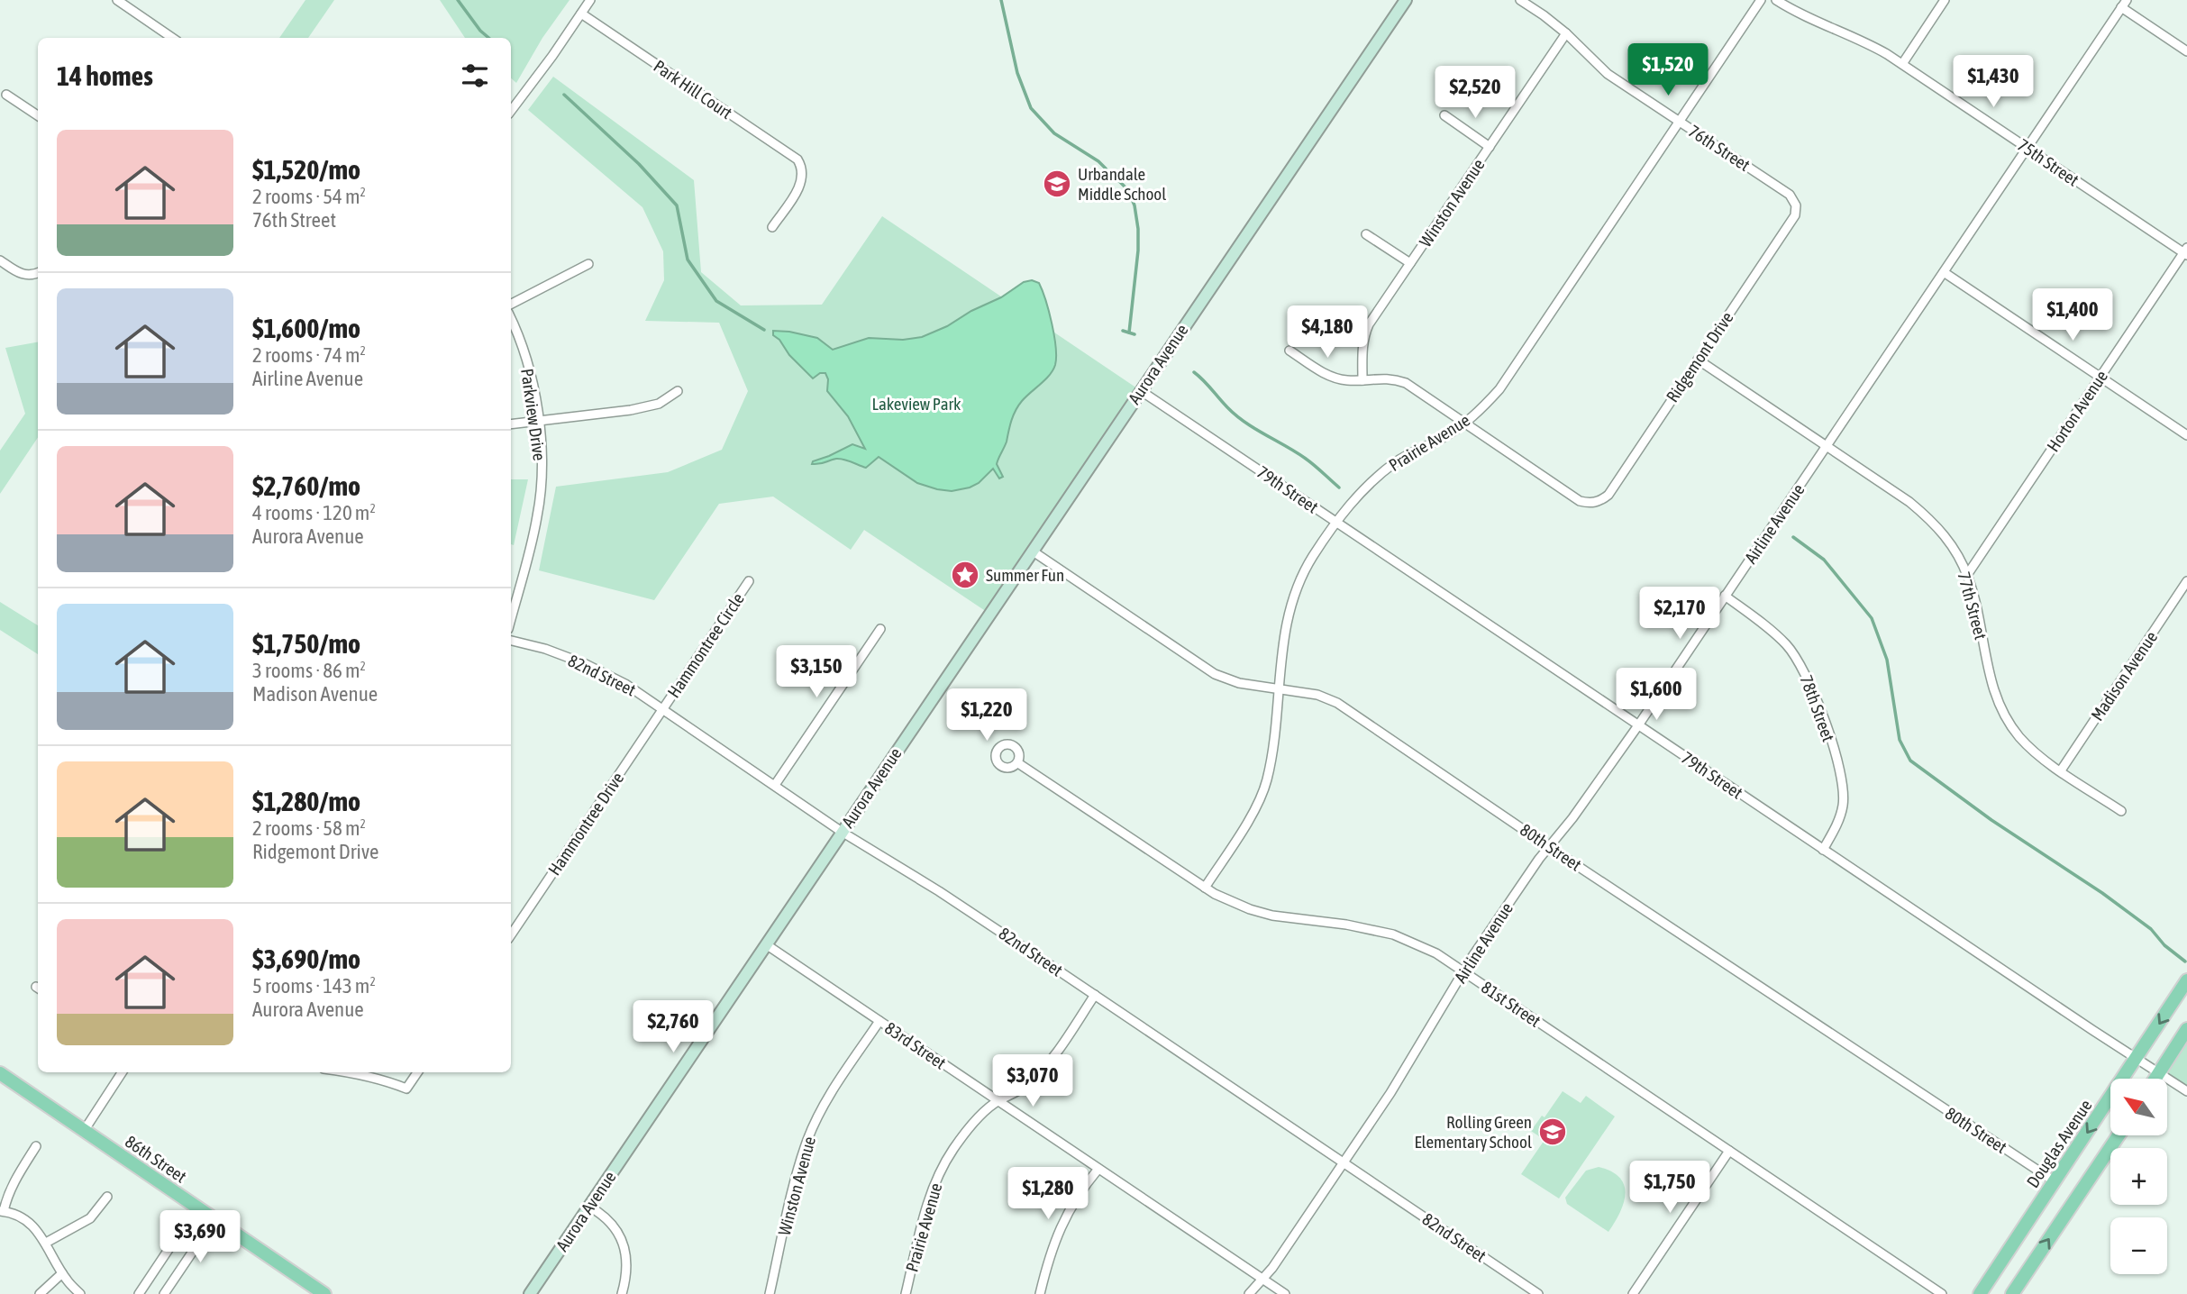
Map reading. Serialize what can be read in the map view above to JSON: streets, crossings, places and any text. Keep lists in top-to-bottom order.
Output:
{
  "streets": {
    "main road": ["Douglas Avenue", "86th Street"],
    "street": [
      "Park Hill Court",
      "76th Street",
      "75th Street",
      "Winston Avenue",
      "Ridgemont Drive",
      "Aurora Avenue",
      "Horton Avenue",
      "Parkview Drive",
      "Prairie Avenue",
      "79th Street",
      "Airline Avenue",
      "77th Street",
      "Hammontree Circle",
      "82nd Street",
      "Madison Avenue",
      "78th Street",
      "Hammontree Drive",
      "80th Street",
      "81st Street",
      "83rd Street"
    ]
  },
  "crossings": [
    ["76th Street", "Winston Avenue"],
    ["76th Street", "Ridgemont Drive"],
    ["76th Street", "Prairie Avenue"],
    ["75th Street", "Horton Avenue"],
    ["75th Street", "Airline Avenue"],
    ["Winston Avenue", "83rd Street"],
    ["Ridgemont Drive", "Prairie Avenue"],
    ["Ridgemont Drive", "77th Street"],
    ["Aurora Avenue", "79th Street"],
    ["Aurora Avenue", "82nd Street"],
    ["Aurora Avenue", "80th Street"],
    ["Aurora Avenue", "83rd Street"],
    ["Horton Avenue", "77th Street"],
    ["Prairie Avenue", "79th Street"],
    ["Prairie Avenue", "82nd Street"],
    ["Prairie Avenue", "80th Street"],
    ["Prairie Avenue", "81st Street"],
    ["Prairie Avenue", "83rd Street"],
    ["79th Street", "Airline Avenue"],
    ["79th Street", "78th Street"],
    ["79th Street", "Douglas Avenue"],
    ["Airline Avenue", "77th Street"],
    ["Airline Avenue", "82nd Street"],
    ["Airline Avenue", "78th Street"],
    ["Airline Avenue", "80th Street"],
    ["Airline Avenue", "81st Street"],
    ["Airline Avenue", "83rd Street"],
    ["77th Street", "Madison Avenue"],
    ["Hammontree Circle", "82nd Street"],
    ["Hammontree Circle", "Hammontree Drive"],
    ["82nd Street", "Hammontree Drive"],
    ["80th Street", "Douglas Avenue"]
  ],
  "parks": ["Lakeview Park"],
  "places": {
    "school or university": ["Urbandale Middle School", "Rolling Green Elementary School"],
    "place": ["Summer Fun"]
  },
  "north": "top left",
  "page": {
    "heading": "14 homes",
    "price": [
      "$1,520",
      "$1,430",
      "$2,520",
      "$1,400",
      "$4,180",
      "$2,170",
      "$3,150",
      "$1,600",
      "$1,220",
      "$2,760",
      "$3,070",
      "$1,750",
      "$1,280",
      "$3,690"
    ],
    "list": [
      {
        "name": "$1,520/mo",
        "note": "2 rooms · 54 m² · 76th Street"
      },
      {
        "name": "$1,600/mo",
        "note": "2 rooms · 74 m² · Airline Avenue"
      },
      {
        "name": "$2,760/mo",
        "note": "4 rooms · 120 m² · Aurora Avenue"
      },
      {
        "name": "$1,750/mo",
        "note": "3 rooms · 86 m² · Madison Avenue"
      },
      {
        "name": "$1,280/mo",
        "note": "2 rooms · 58 m² · Ridgemont Drive"
      },
      {
        "name": "$3,690/mo",
        "note": "5 rooms · 143 m² · Aurora Avenue"
      }
    ],
    "map_buttons": ["+", "−"]
  }
}
